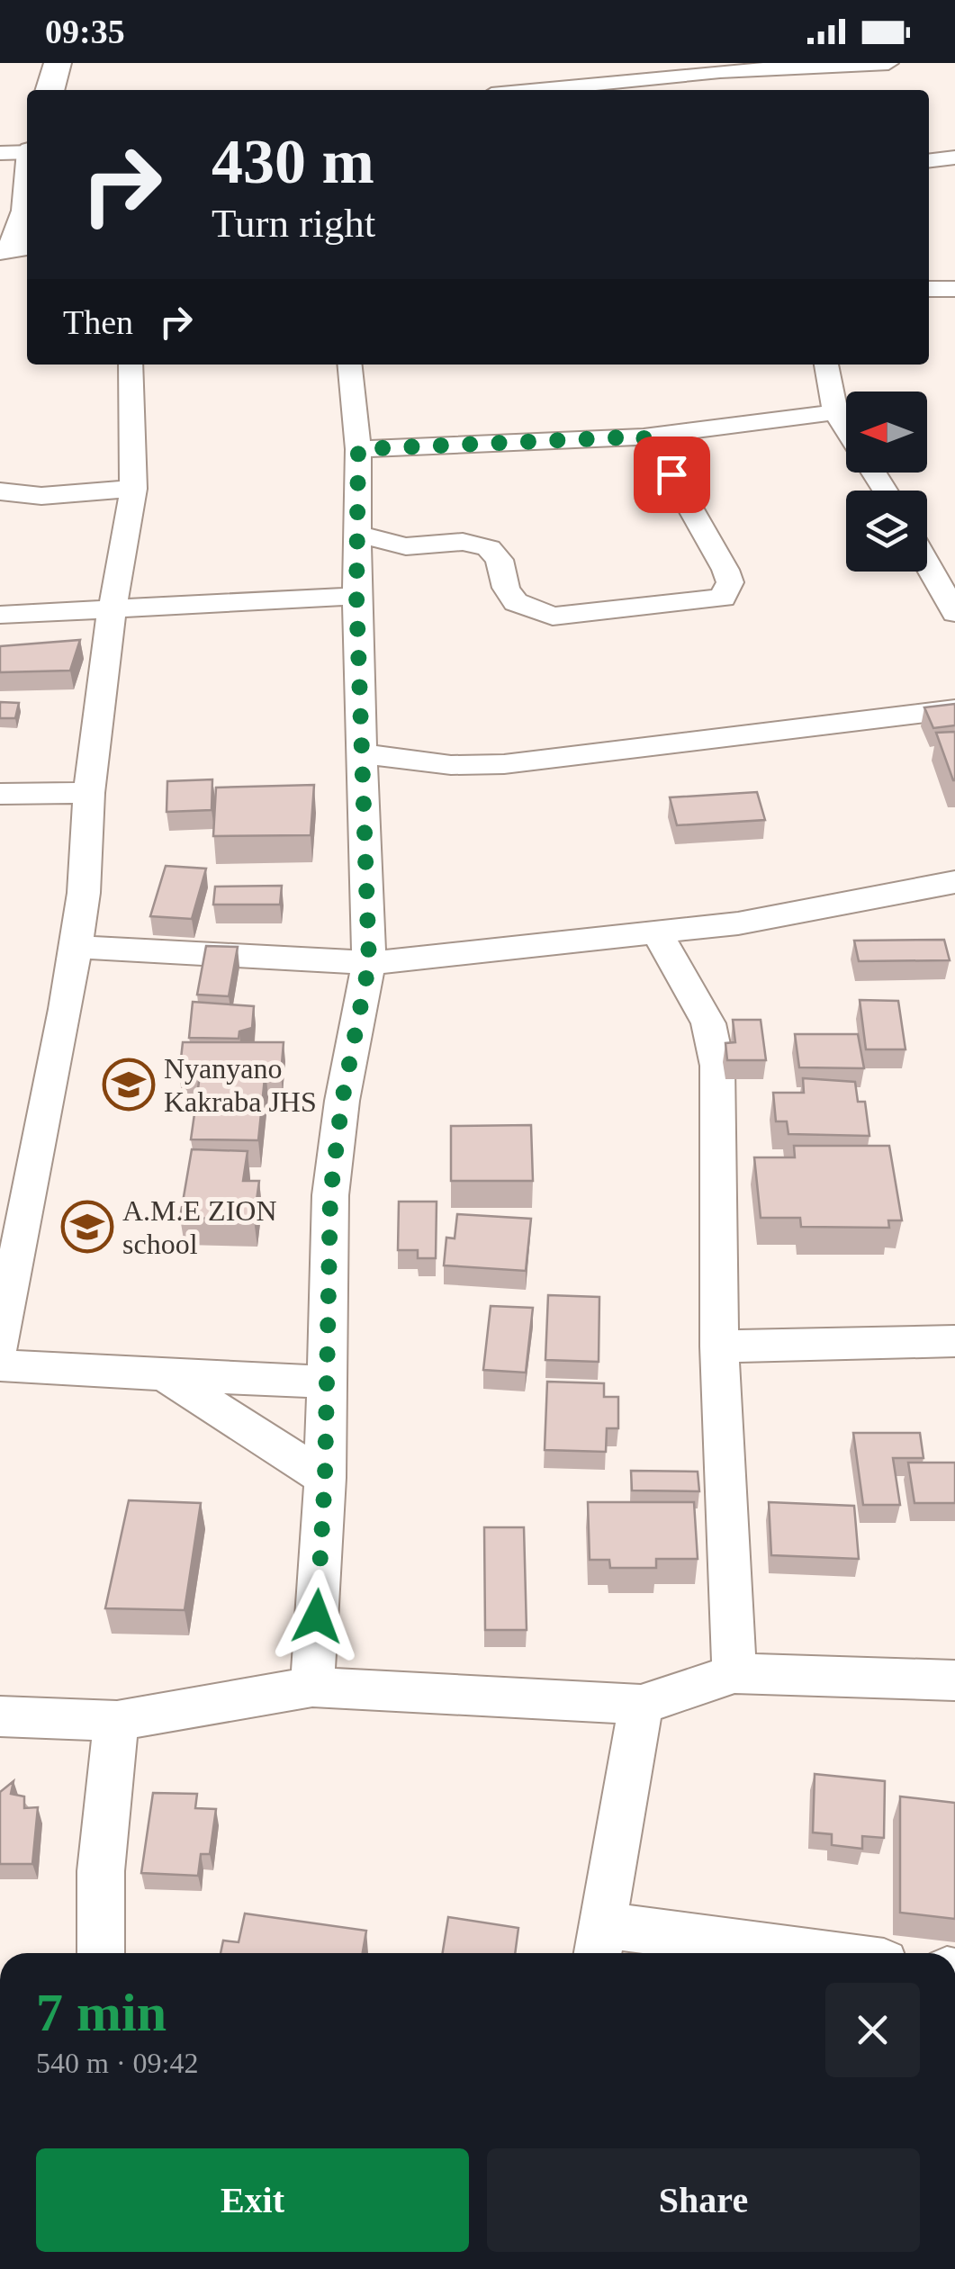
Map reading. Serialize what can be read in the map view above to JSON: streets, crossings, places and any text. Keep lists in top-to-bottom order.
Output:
{
  "places": {
    "school or university": ["Nyanyano Kakraba JHS", "A.M.E ZION school"]
  },
  "north": "left",
  "page": {
    "status": "09:35",
    "turn": ["430 m", "Turn right"],
    "then": "Then",
    "heading": ["7 min", "540 m · 09:42"],
    "buttons": ["Exit", "Share"]
  }
}
